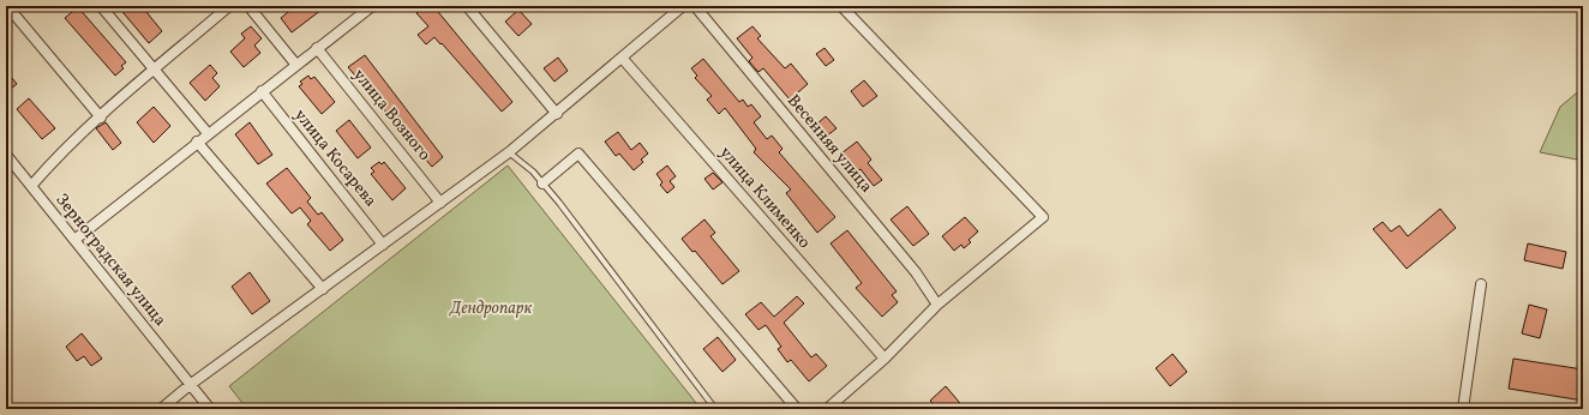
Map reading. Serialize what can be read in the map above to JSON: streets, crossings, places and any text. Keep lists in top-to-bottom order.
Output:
{
  "streets": {
    "street": [
      "улица Возного",
      "Весенняя улица",
      "улица Косарева",
      "улица Клименко",
      "Зерноградская улица"
    ]
  },
  "parks": ["Дендропарк"]
}
